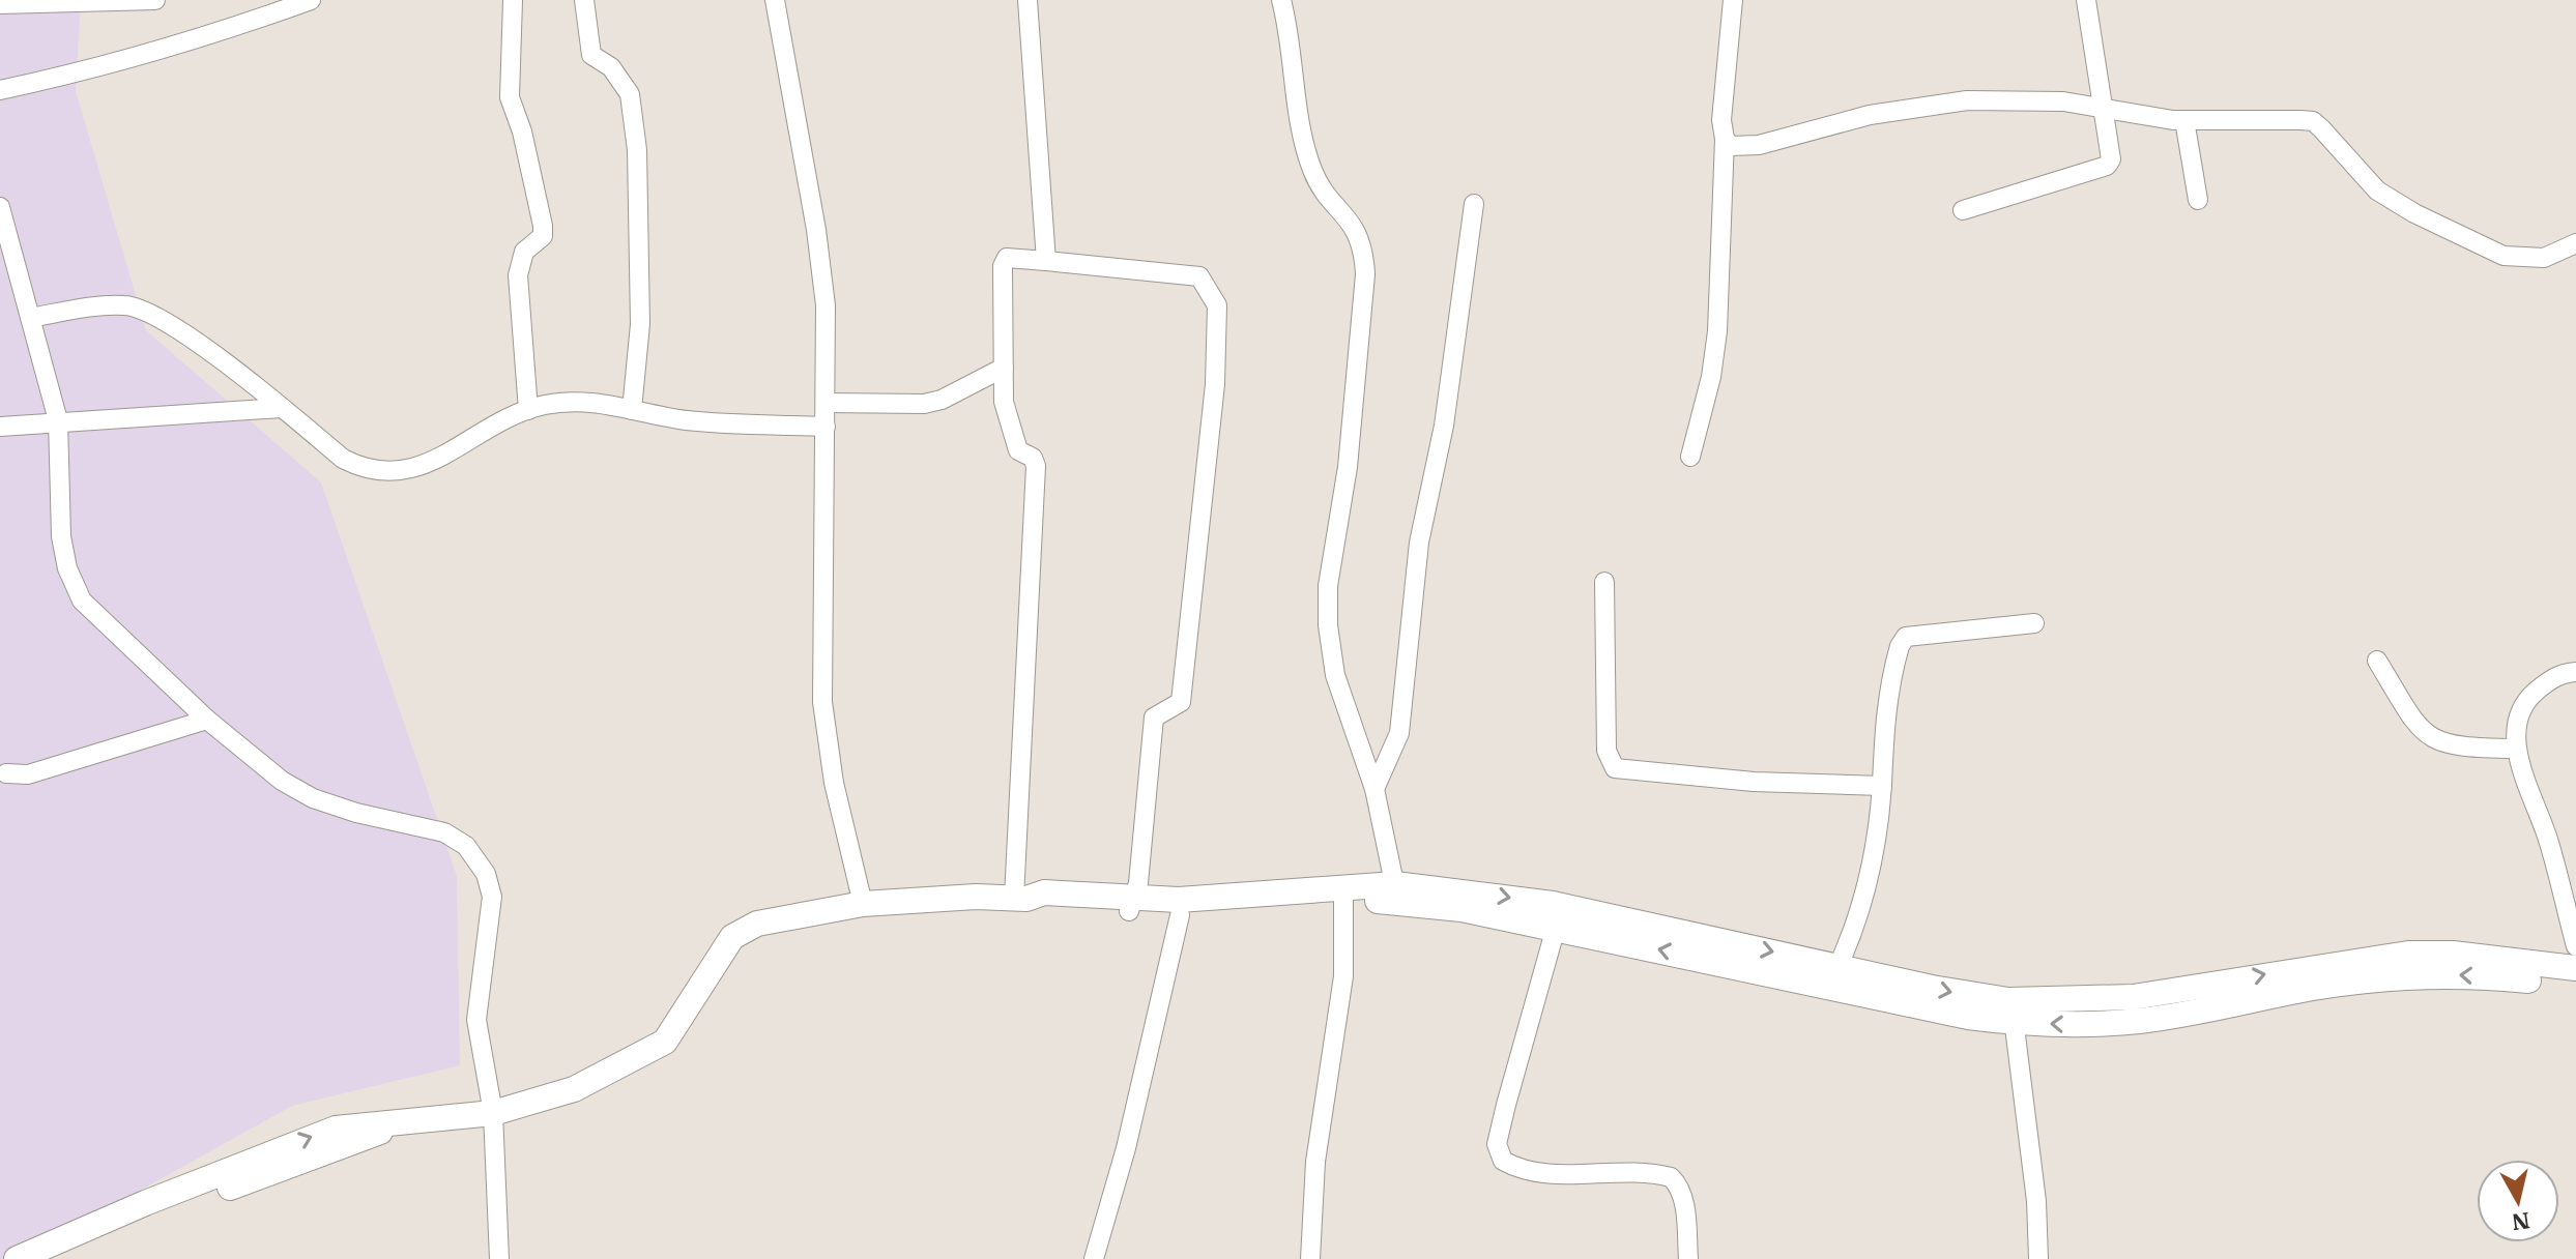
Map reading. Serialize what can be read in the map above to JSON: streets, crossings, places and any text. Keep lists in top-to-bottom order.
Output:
{
  "north": "bottom"
}
